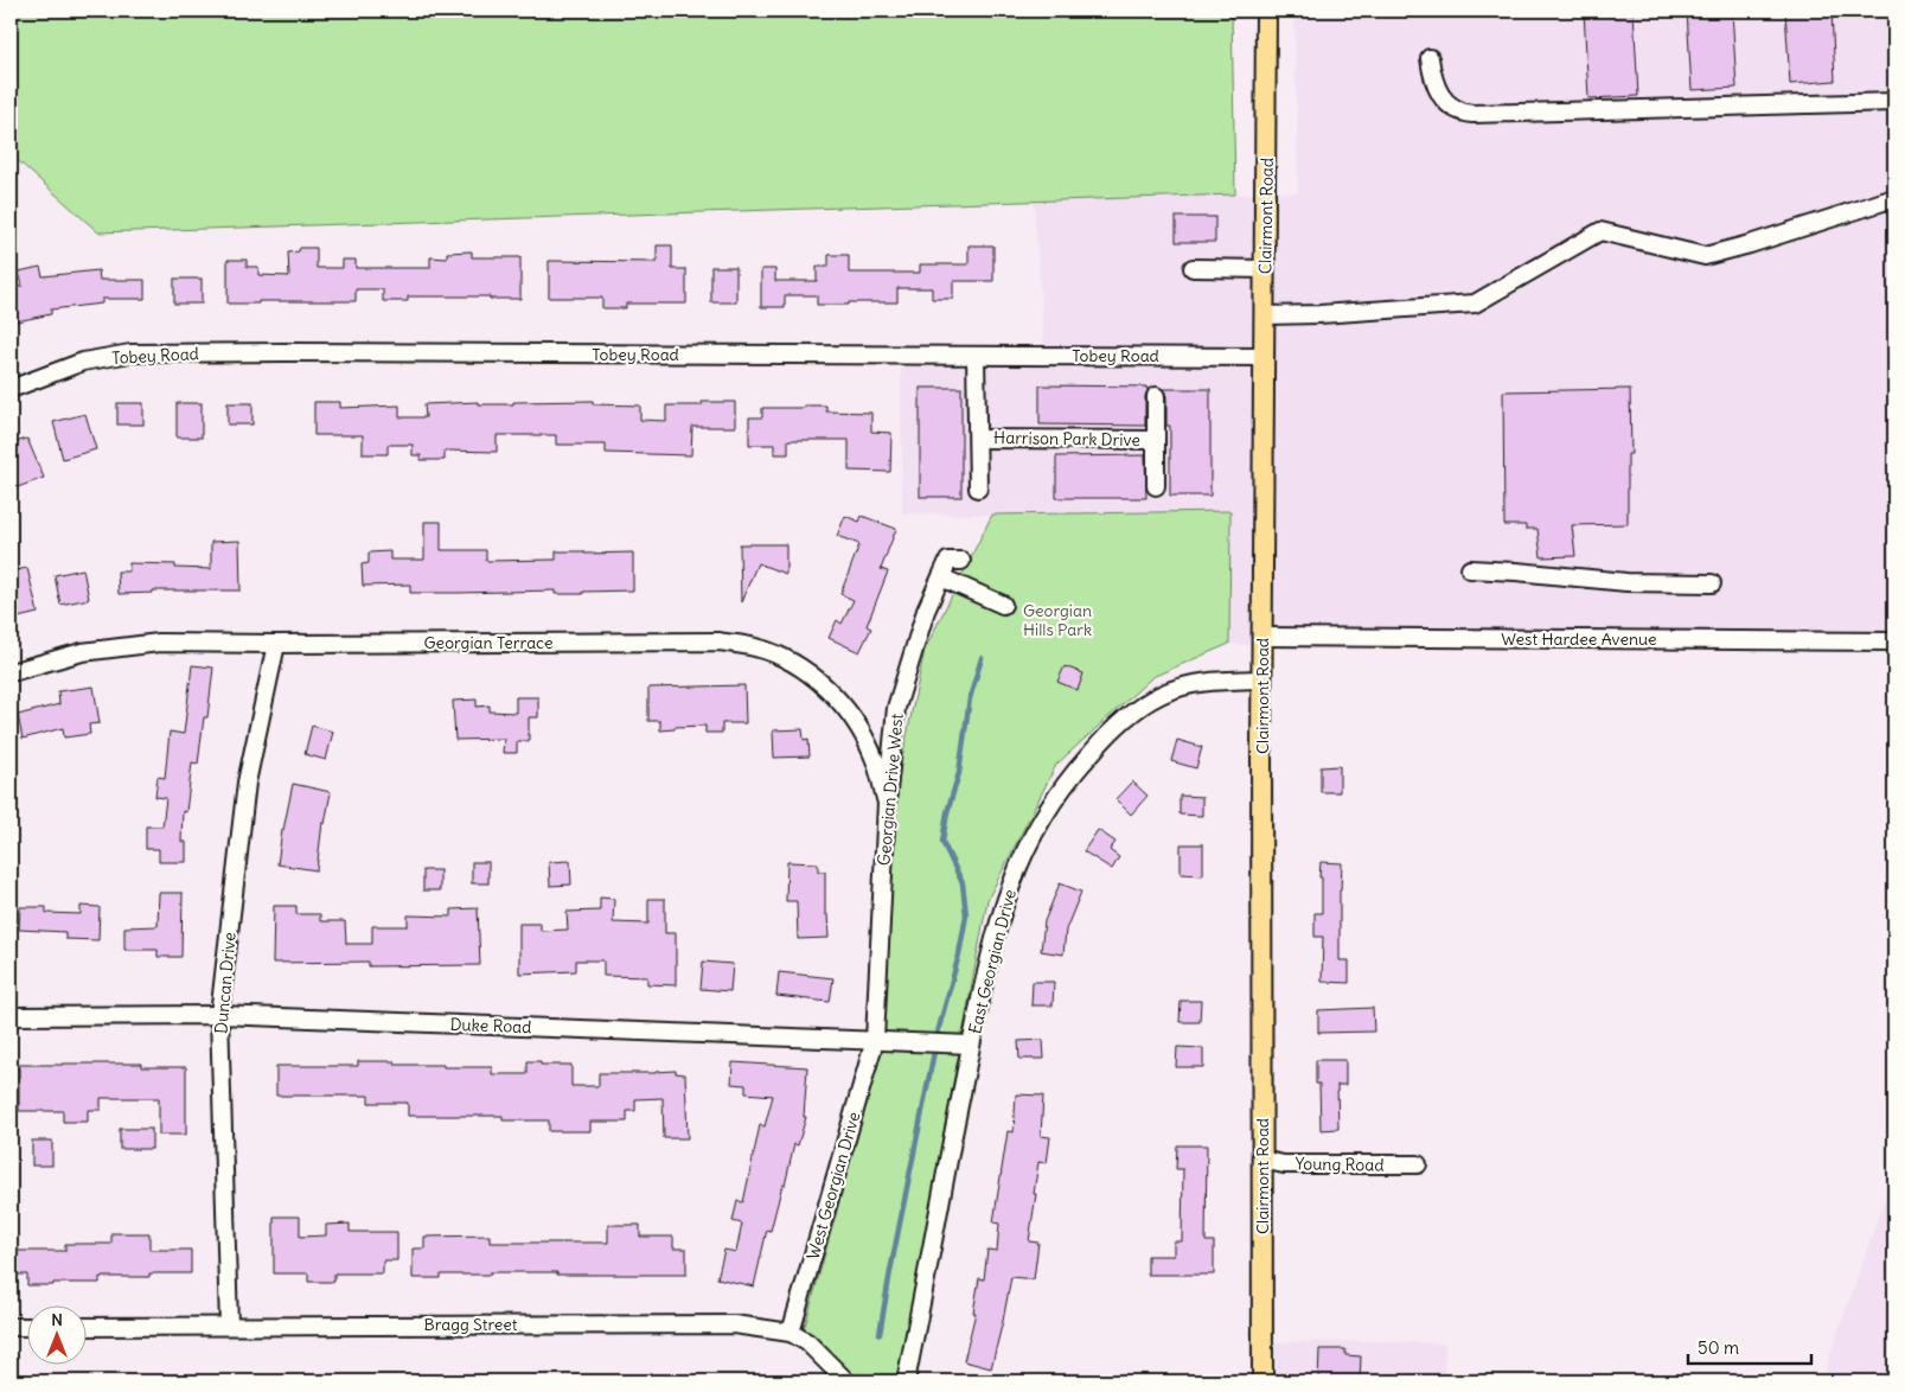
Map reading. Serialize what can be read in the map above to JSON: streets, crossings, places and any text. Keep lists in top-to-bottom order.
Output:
{
  "streets": {
    "main road": ["Clairmont Road"],
    "street": [
      "Tobey Road",
      "Harrison Park Drive",
      "West Hardee Avenue",
      "Georgian Terrace",
      "Georgian Drive West",
      "East Georgian Drive",
      "Duncan Drive",
      "Duke Road",
      "Young Road",
      "West Georgian Drive",
      "Bragg Street"
    ]
  },
  "crossings": [
    ["Clairmont Road", "Tobey Road"],
    ["Clairmont Road", "West Hardee Avenue"],
    ["Clairmont Road", "East Georgian Drive"],
    ["Clairmont Road", "Young Road"],
    ["Tobey Road", "Harrison Park Drive"],
    ["Georgian Terrace", "Georgian Drive West"],
    ["Georgian Terrace", "Duncan Drive"],
    ["Georgian Drive West", "Duke Road"],
    ["Georgian Drive West", "West Georgian Drive"],
    ["East Georgian Drive", "Duke Road"],
    ["Duncan Drive", "Duke Road"],
    ["Duncan Drive", "Bragg Street"],
    ["Duke Road", "West Georgian Drive"],
    ["West Georgian Drive", "Bragg Street"]
  ],
  "parks": ["Georgian Hills Park"],
  "scale_bar": "50 m",
  "north": "top"
}
